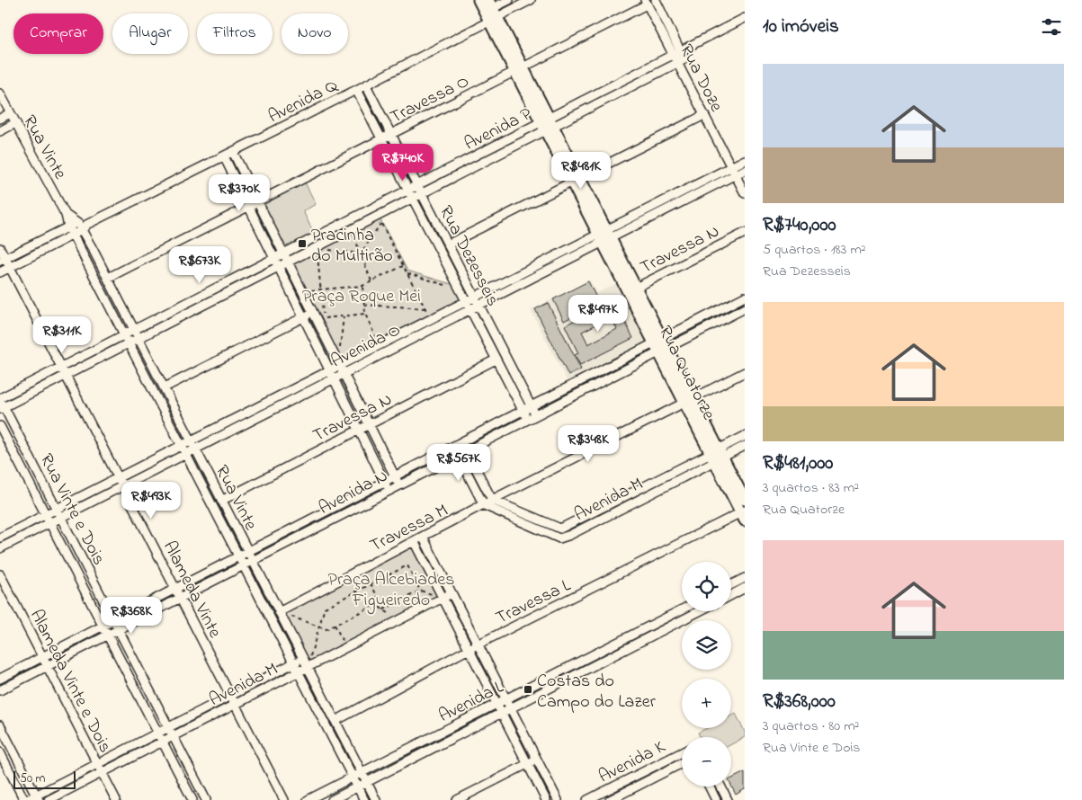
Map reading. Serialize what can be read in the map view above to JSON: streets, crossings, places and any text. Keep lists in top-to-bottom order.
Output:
{
  "streets": {
    "street": [
      "Rua Doze",
      "Travessa O",
      "Avenida Q",
      "Avenida P",
      "Rua Vinte",
      "Travessa N",
      "Rua Dezesseis",
      "Avenida O",
      "Rua Quatorze",
      "Avenida N",
      "Avenida M",
      "Rua Vinte e Dois",
      "Travessa M",
      "Alameda Vinte",
      "Travessa L",
      "Alameda Vinte e Dois",
      "Avenida L",
      "Avenida K"
    ]
  },
  "crossings": [
    ["Rua Doze", "Travessa O"],
    ["Rua Doze", "Avenida P"],
    ["Rua Doze", "Avenida O"],
    ["Travessa O", "Rua Vinte"],
    ["Travessa O", "Rua Dezesseis"],
    ["Travessa O", "Rua Quatorze"],
    ["Avenida Q", "Rua Vinte"],
    ["Avenida Q", "Rua Dezesseis"],
    ["Avenida Q", "Rua Quatorze"],
    ["Avenida Q", "Alameda Vinte"],
    ["Avenida P", "Rua Vinte"],
    ["Avenida P", "Rua Dezesseis"],
    ["Avenida P", "Rua Quatorze"],
    ["Avenida P", "Rua Vinte e Dois"],
    ["Avenida P", "Alameda Vinte"],
    ["Rua Vinte", "Travessa N"],
    ["Rua Vinte", "Avenida O"],
    ["Rua Vinte", "Avenida N"],
    ["Rua Vinte", "Avenida M"],
    ["Rua Vinte", "Travessa M"],
    ["Rua Vinte", "Travessa L"],
    ["Rua Vinte", "Avenida L"],
    ["Travessa N", "Rua Dezesseis"],
    ["Travessa N", "Rua Quatorze"],
    ["Rua Dezesseis", "Avenida O"],
    ["Rua Dezesseis", "Avenida N"],
    ["Avenida O", "Rua Quatorze"],
    ["Avenida O", "Rua Vinte e Dois"],
    ["Avenida O", "Alameda Vinte"],
    ["Rua Quatorze", "Avenida N"],
    ["Rua Quatorze", "Avenida M"],
    ["Rua Quatorze", "Travessa M"],
    ["Rua Quatorze", "Travessa L"],
    ["Avenida N", "Rua Vinte e Dois"],
    ["Avenida N", "Alameda Vinte"],
    ["Avenida N", "Alameda Vinte e Dois"],
    ["Avenida M", "Rua Vinte e Dois"],
    ["Avenida M", "Travessa M"],
    ["Avenida M", "Alameda Vinte"],
    ["Avenida M", "Alameda Vinte e Dois"]
  ],
  "parks": ["Praça Roque Mei", "Praça Alcebiades Figueiredo"],
  "places": {
    "transit": ["Pracinha do Multirão", "Costas do Campo do Lazer"]
  },
  "scale_bar": "50 m",
  "page": {
    "heading": "10 imóveis",
    "chip": [
      "Comprar",
      "Alugar",
      "Filtros",
      "Novo"
    ],
    "list": [
      {
        "name": "R$740,000",
        "note": "5 quartos · 183 m² · Rua Dezesseis"
      },
      {
        "name": "R$481,000",
        "note": "3 quartos · 83 m² · Rua Quatorze"
      },
      {
        "name": "R$368,000",
        "note": "3 quartos · 80 m² · Rua Vinte e Dois"
      }
    ],
    "price": [
      "R$740K",
      "R$481K",
      "R$370K",
      "R$673K",
      "R$497K",
      "R$311K",
      "R$348K",
      "R$567K",
      "R$493K",
      "R$368K"
    ],
    "map_buttons": ["+", "−"],
    "scale": "50 m"
  }
}
